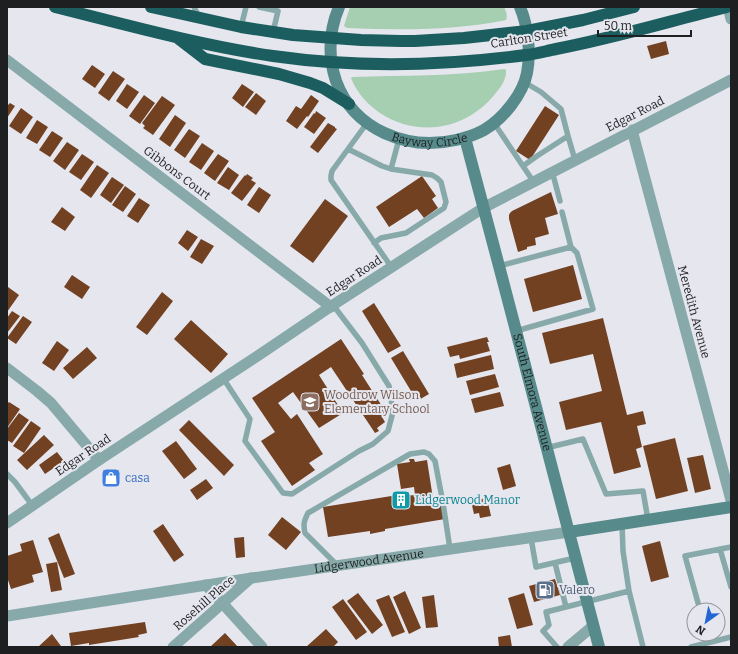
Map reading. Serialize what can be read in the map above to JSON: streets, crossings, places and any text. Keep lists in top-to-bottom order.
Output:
{
  "streets": {
    "highway": ["Carlton Street"],
    "main road": ["Bayway Circle", "South Elmora Avenue", "Lidgerwood Avenue"],
    "street": [
      "Edgar Road",
      "Gibbons Court",
      "Meredith Avenue",
      "Rosehill Place"
    ]
  },
  "crossings": [
    ["Carlton Street", "Bayway Circle"],
    ["Edgar Road", "Gibbons Court"],
    ["Edgar Road", "Meredith Avenue"],
    ["Edgar Road", "South Elmora Avenue"],
    ["Bayway Circle", "South Elmora Avenue"],
    ["South Elmora Avenue", "Lidgerwood Avenue"],
    ["Lidgerwood Avenue", "Rosehill Place"]
  ],
  "places": {
    "school or university": ["Woodrow Wilson Elementary School"],
    "shop": ["casa"],
    "building": ["Lidgerwood Manor"],
    "fuel station": ["Valero"]
  },
  "scale_bar": "50 m",
  "north": "bottom left"
}
